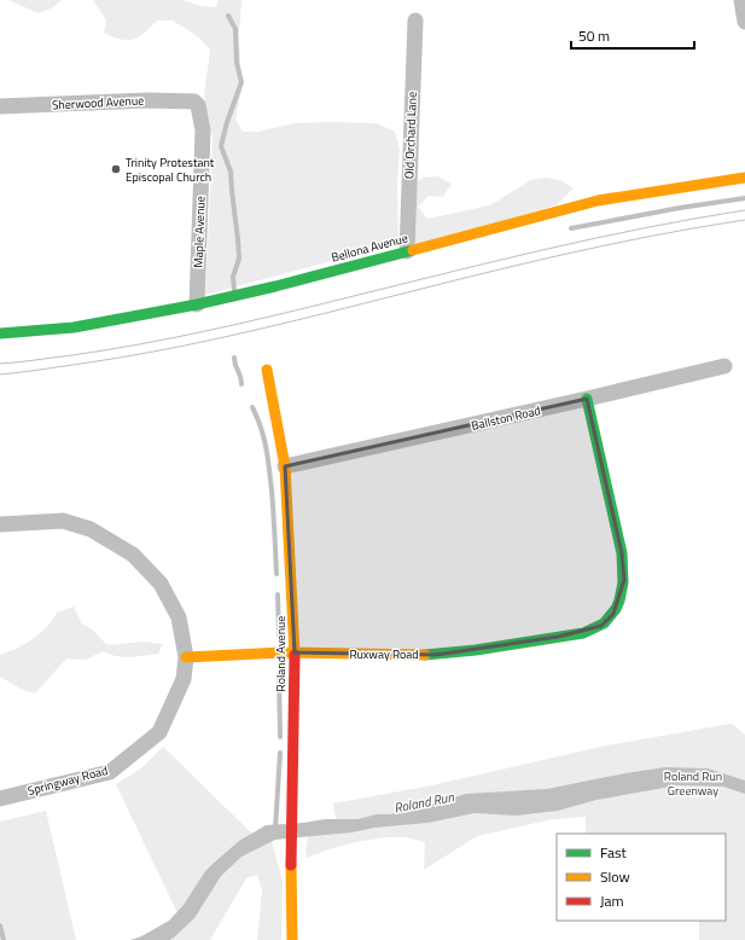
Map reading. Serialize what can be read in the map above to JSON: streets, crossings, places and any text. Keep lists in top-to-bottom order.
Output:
{
  "streets": {
    "street": [
      "Sherwood Avenue",
      "Old Orchard Lane",
      "Maple Avenue",
      "Bellona Avenue",
      "Ballston Road",
      "Roland Avenue",
      "Ruxway Road",
      "Springway Road"
    ]
  },
  "crossings": [
    ["Sherwood Avenue", "Maple Avenue"],
    ["Old Orchard Lane", "Bellona Avenue"],
    ["Maple Avenue", "Bellona Avenue"],
    ["Ballston Road", "Roland Avenue"],
    ["Ballston Road", "Ruxway Road"],
    ["Roland Avenue", "Ruxway Road"],
    ["Ruxway Road", "Springway Road"]
  ],
  "water": ["Roland Run"],
  "parks": ["Roland Run Greenway"],
  "places": ["Trinity Protestant Episcopal Church"],
  "legend": ["Fast", "Slow", "Jam"],
  "scale_bar": "50 m"
}
